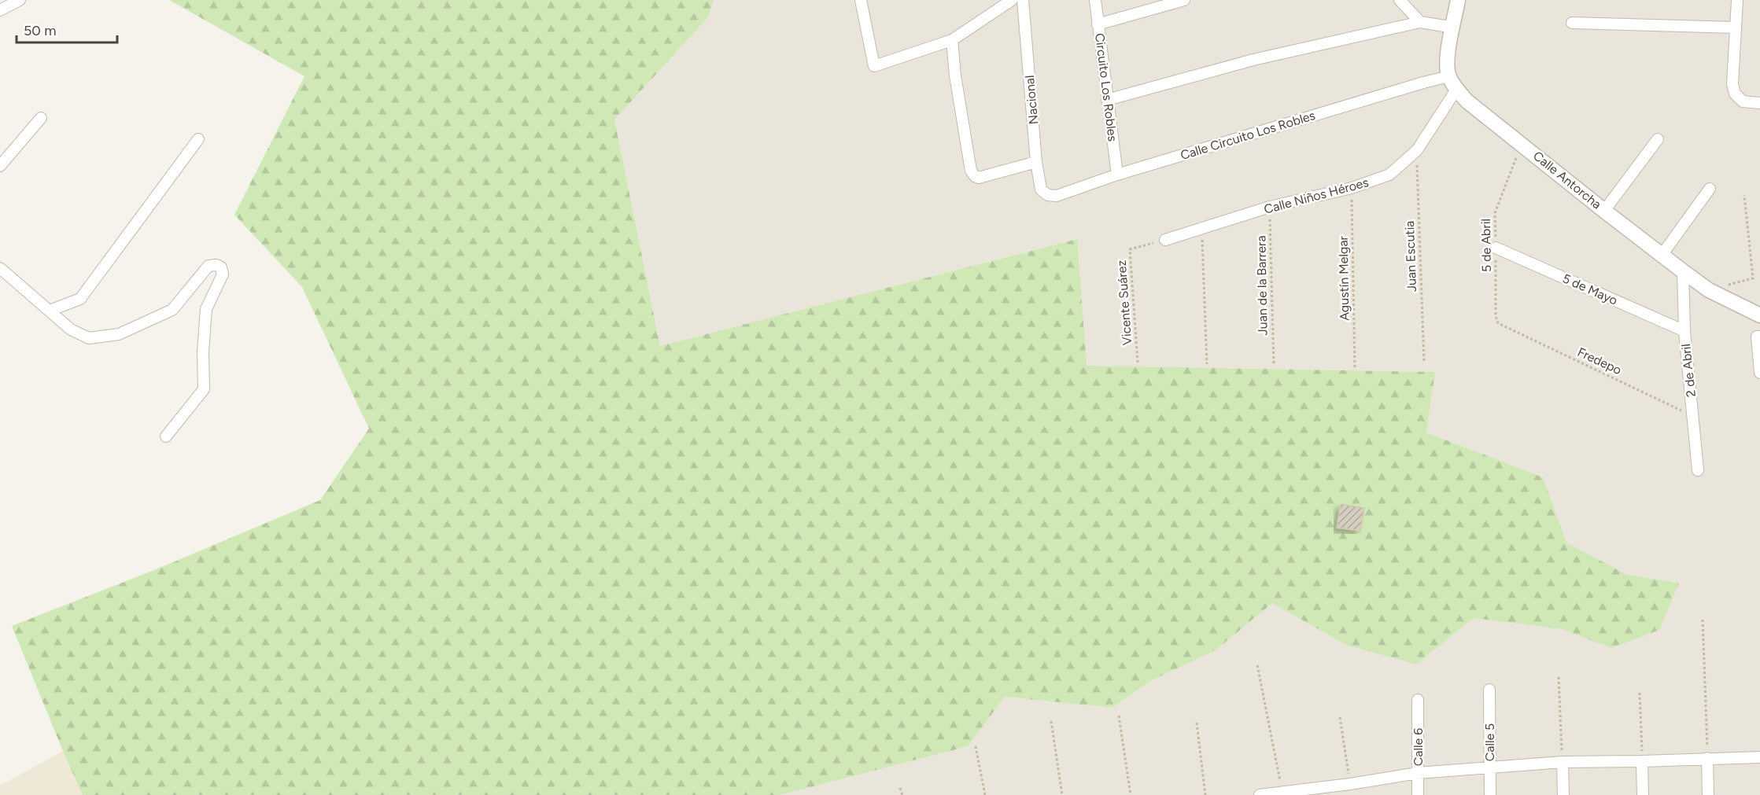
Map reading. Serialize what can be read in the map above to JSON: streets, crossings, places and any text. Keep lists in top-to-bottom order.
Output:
{
  "streets": {
    "street": [
      "Circuito Los Robles",
      "Nacional",
      "Calle Circuito Los Robles",
      "Calle Antorcha",
      "Calle Niños Héroes",
      "5 de Mayo",
      "2 de Abril",
      "Calle 5",
      "Calle 6"
    ],
    "path": [
      "5 de Abril",
      "Juan Escutia",
      "Agustín Melgar",
      "Juan de la Barrera",
      "Vicente Suárez",
      "Fredepo"
    ]
  },
  "crossings": [
    ["Circuito Los Robles", "Calle Circuito Los Robles"],
    ["Nacional", "Calle Circuito Los Robles"],
    ["Calle Circuito Los Robles", "Calle Antorcha"],
    ["Calle Antorcha", "Calle Niños Héroes"],
    ["Calle Antorcha", "5 de Abril"],
    ["Calle Antorcha", "2 de Abril"],
    ["Calle Niños Héroes", "Juan Escutia"],
    ["Calle Niños Héroes", "Agustín Melgar"],
    ["Calle Niños Héroes", "Juan de la Barrera"],
    ["Calle Niños Héroes", "Vicente Suárez"],
    ["5 de Abril", "5 de Mayo"],
    ["5 de Abril", "Fredepo"],
    ["5 de Mayo", "2 de Abril"],
    ["Fredepo", "2 de Abril"]
  ],
  "scale_bar": "50 m"
}
